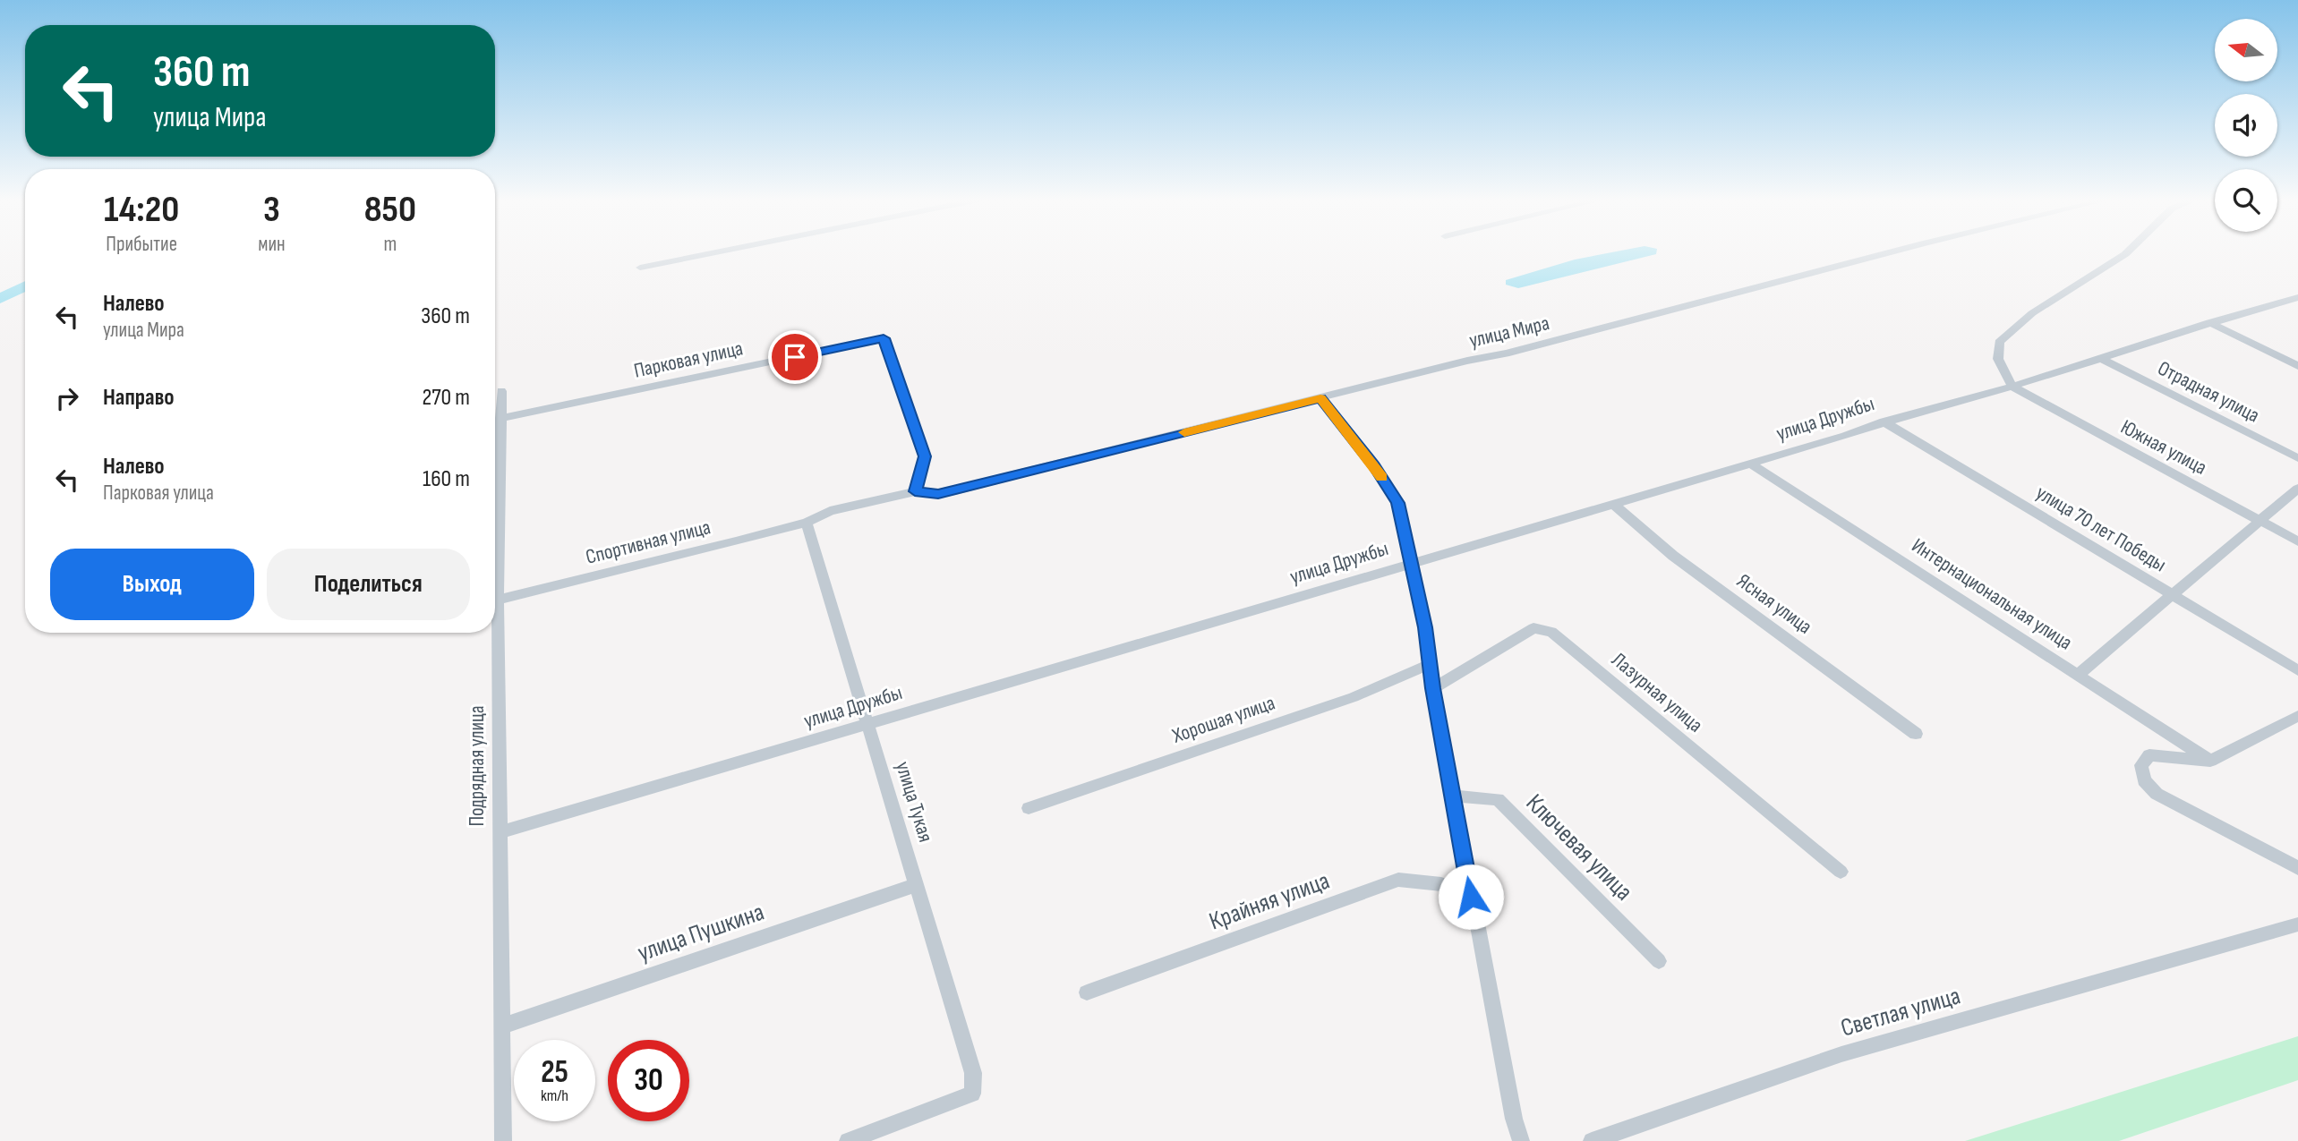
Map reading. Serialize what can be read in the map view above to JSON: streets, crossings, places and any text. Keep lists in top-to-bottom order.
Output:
{
  "streets": {
    "street": [
      "улица Мира",
      "Парковая улица",
      "Отрадная улица",
      "улица Дружбы",
      "Южная улица",
      "улица 70 лет Победы",
      "Спортивная улица",
      "Интернациональная улица",
      "Ясная улица",
      "Лазурная улица",
      "Хорошая улица",
      "Подрядная улица",
      "улица Тукая",
      "Ключевая улица",
      "Крайняя улица",
      "улица Пушкина",
      "Светлая улица"
    ]
  },
  "crossings": [
    ["улица Мира", "Парковая улица"],
    ["улица Мира", "Спортивная улица"],
    ["Парковая улица", "Спортивная улица"],
    ["Парковая улица", "Подрядная улица"],
    ["Отрадная улица", "улица Дружбы"],
    ["улица Дружбы", "Южная улица"],
    ["улица Дружбы", "улица 70 лет Победы"],
    ["улица Дружбы", "Интернациональная улица"],
    ["улица Дружбы", "Ясная улица"],
    ["улица Дружбы", "Подрядная улица"],
    ["улица Дружбы", "улица Тукая"],
    ["Спортивная улица", "Подрядная улица"],
    ["Спортивная улица", "улица Тукая"],
    ["Подрядная улица", "улица Пушкина"],
    ["улица Тукая", "улица Пушкина"]
  ],
  "north": "left",
  "page": {
    "turn": ["360 m", "улица Мира"],
    "eta": [
      "14:20",
      "Прибытие",
      "3",
      "мин",
      "850",
      "m"
    ],
    "list": [
      {
        "name": "Налево",
        "note": "улица Мира",
        "value": "360 m"
      },
      {
        "name": "Направо",
        "value": "270 m"
      },
      {
        "name": "Налево",
        "note": "Парковая улица",
        "value": "160 m"
      }
    ],
    "buttons": ["Выход", "Поделиться"],
    "speed": "25 km/h",
    "limit": "30"
  }
}
